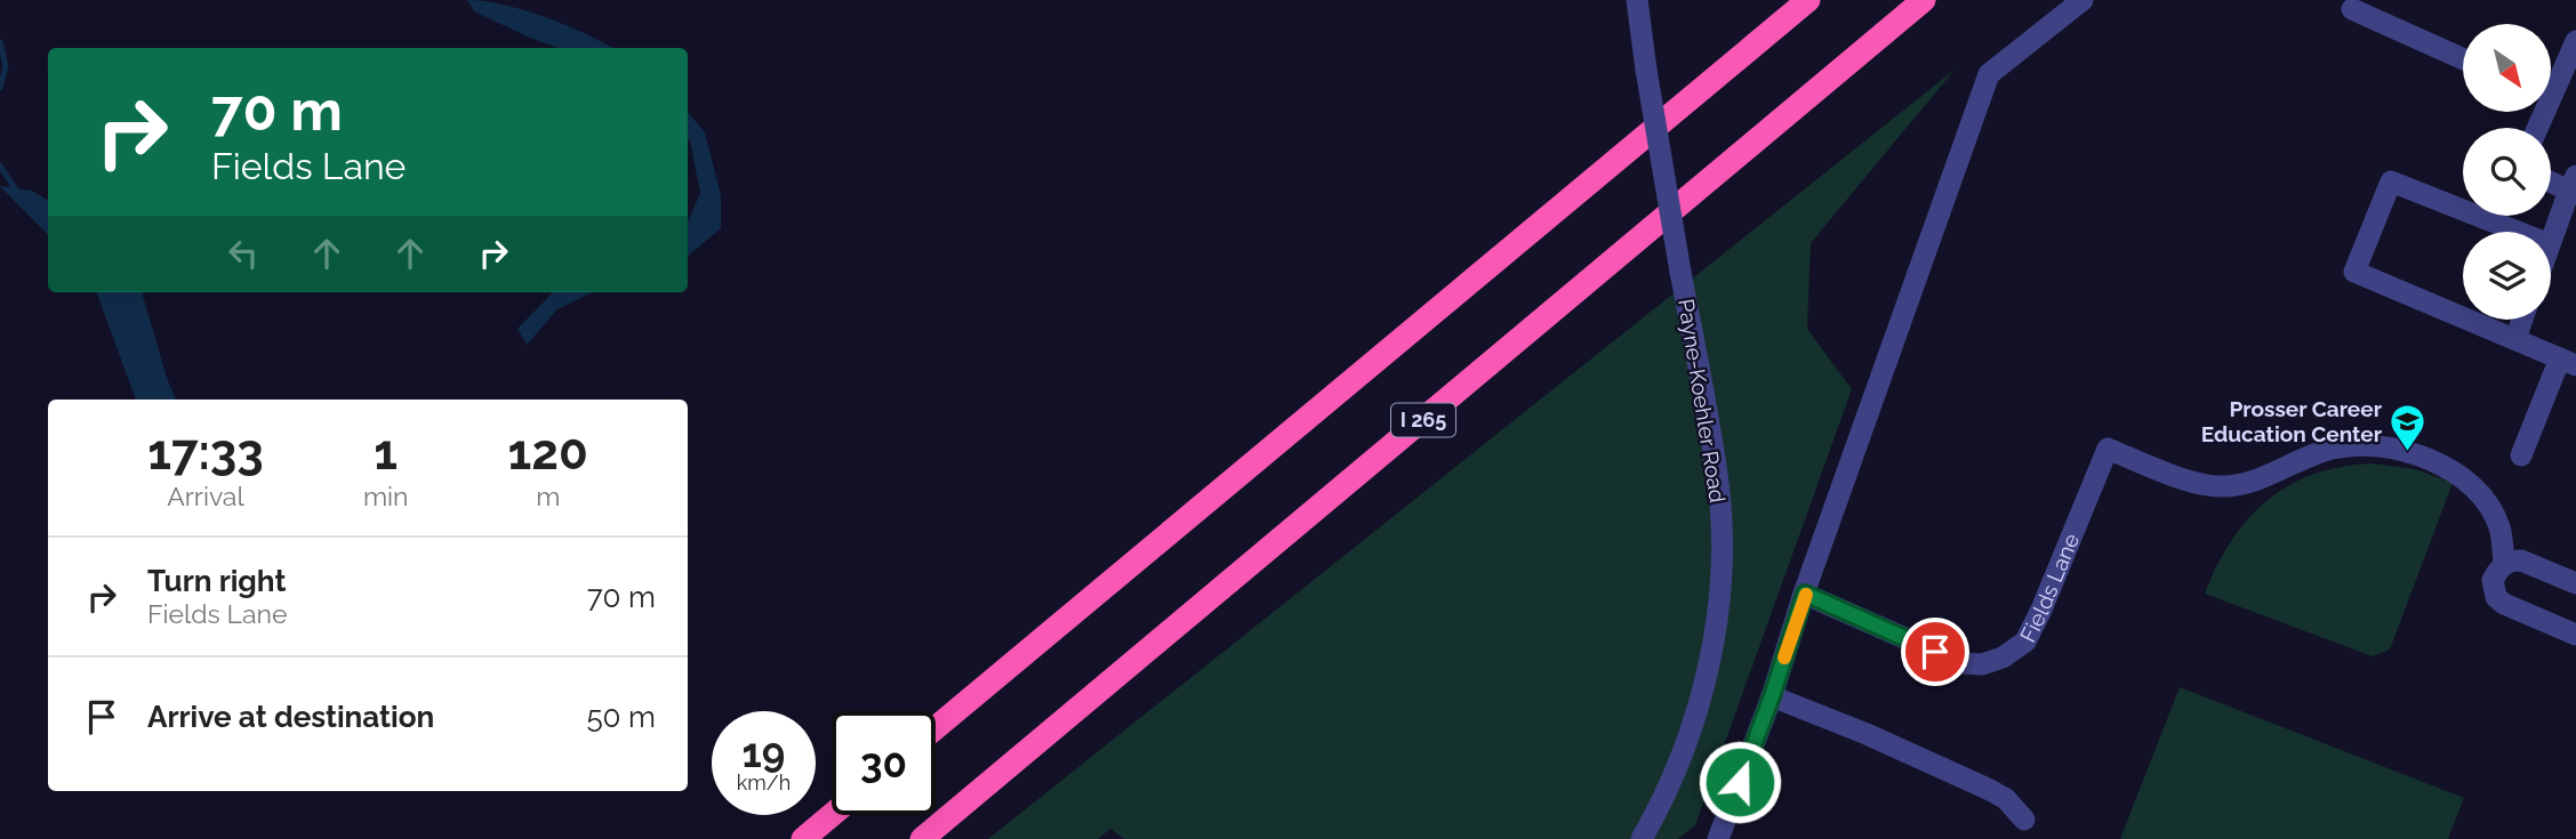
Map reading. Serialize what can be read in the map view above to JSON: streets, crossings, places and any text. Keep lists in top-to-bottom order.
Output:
{
  "streets": {
    "highway": ["I 265"],
    "street": ["Payne-Koehler Road", "Fields Lane"]
  },
  "places": {
    "school or university": ["Prosser Career Education Center"]
  },
  "north": "bottom right",
  "page": {
    "turn": ["70 m", "Fields Lane"],
    "eta": [
      "17:33",
      "Arrival",
      "1",
      "min",
      "120",
      "m"
    ],
    "list": [
      {
        "name": "Turn right",
        "note": "Fields Lane",
        "value": "70 m"
      },
      {
        "name": "Arrive at destination",
        "value": "50 m"
      }
    ],
    "speed": "19 km/h",
    "limit": "30"
  }
}
